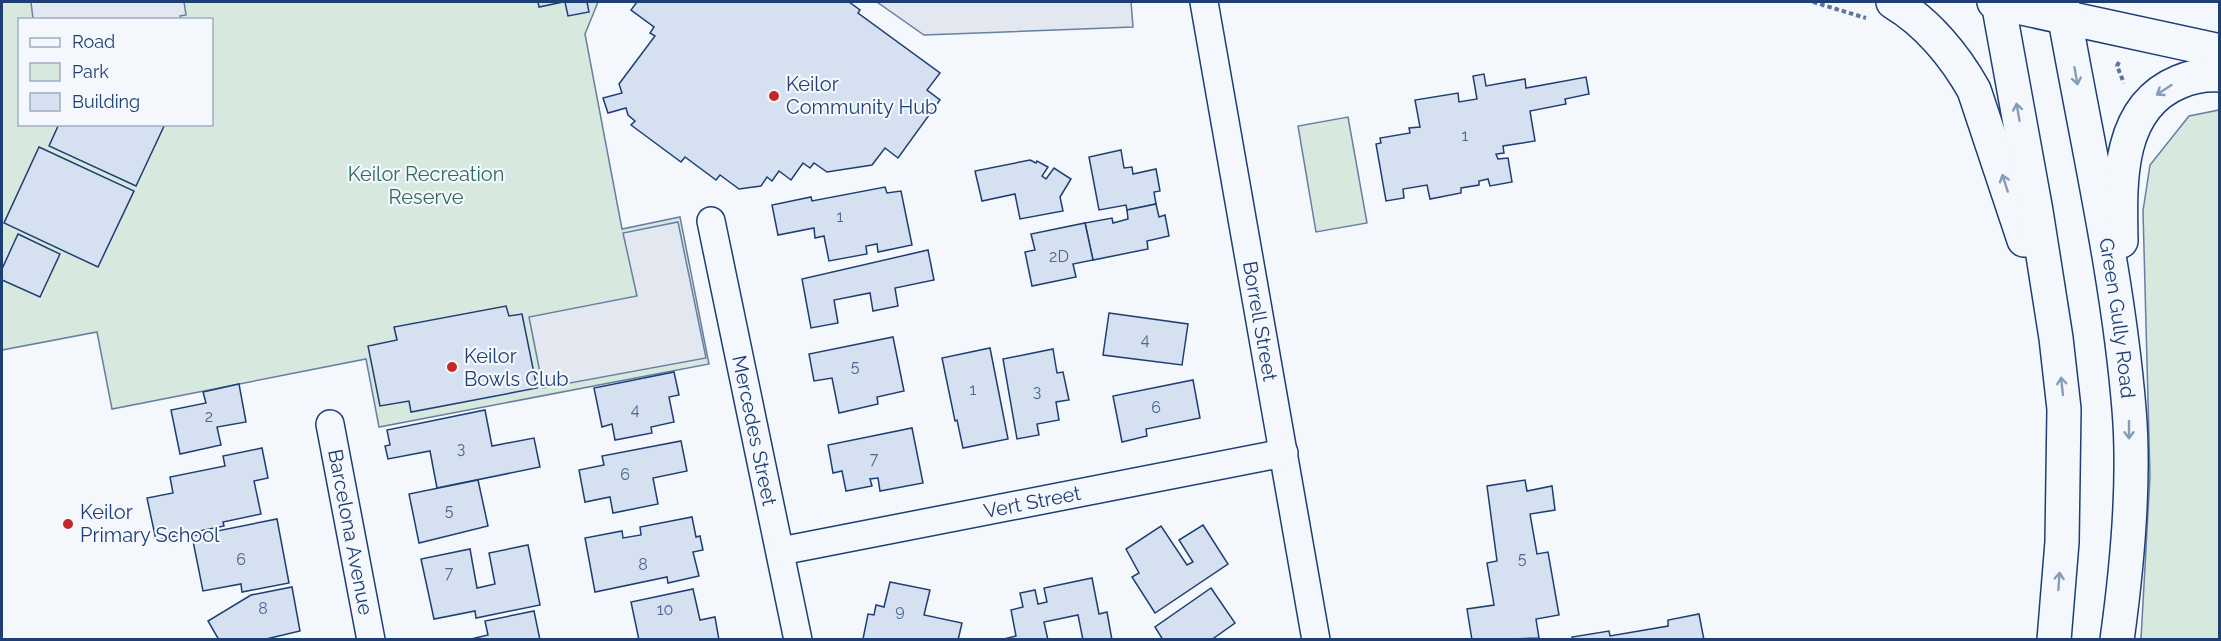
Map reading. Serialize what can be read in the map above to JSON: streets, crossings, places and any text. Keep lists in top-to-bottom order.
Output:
{
  "streets": {
    "main road": ["Green Gully Road"],
    "street": [
      "Borrell Street",
      "Mercedes Street",
      "Vert Street",
      "Barcelona Avenue"
    ]
  },
  "crossings": [
    ["Borrell Street", "Vert Street"],
    ["Mercedes Street", "Vert Street"]
  ],
  "parks": ["Keilor Recreation Reserve"],
  "places": ["Keilor Community Hub", "Keilor Bowls Club", "Keilor Primary School"],
  "house_numbers": [
    "1",
    "1",
    "2D",
    "4",
    "5",
    "1",
    "3",
    "6",
    "4",
    "2",
    "3",
    "7",
    "6",
    "5",
    "5",
    "6",
    "8",
    "7",
    "8",
    "10",
    "9"
  ],
  "legend": ["Road", "Park", "Building"]
}
